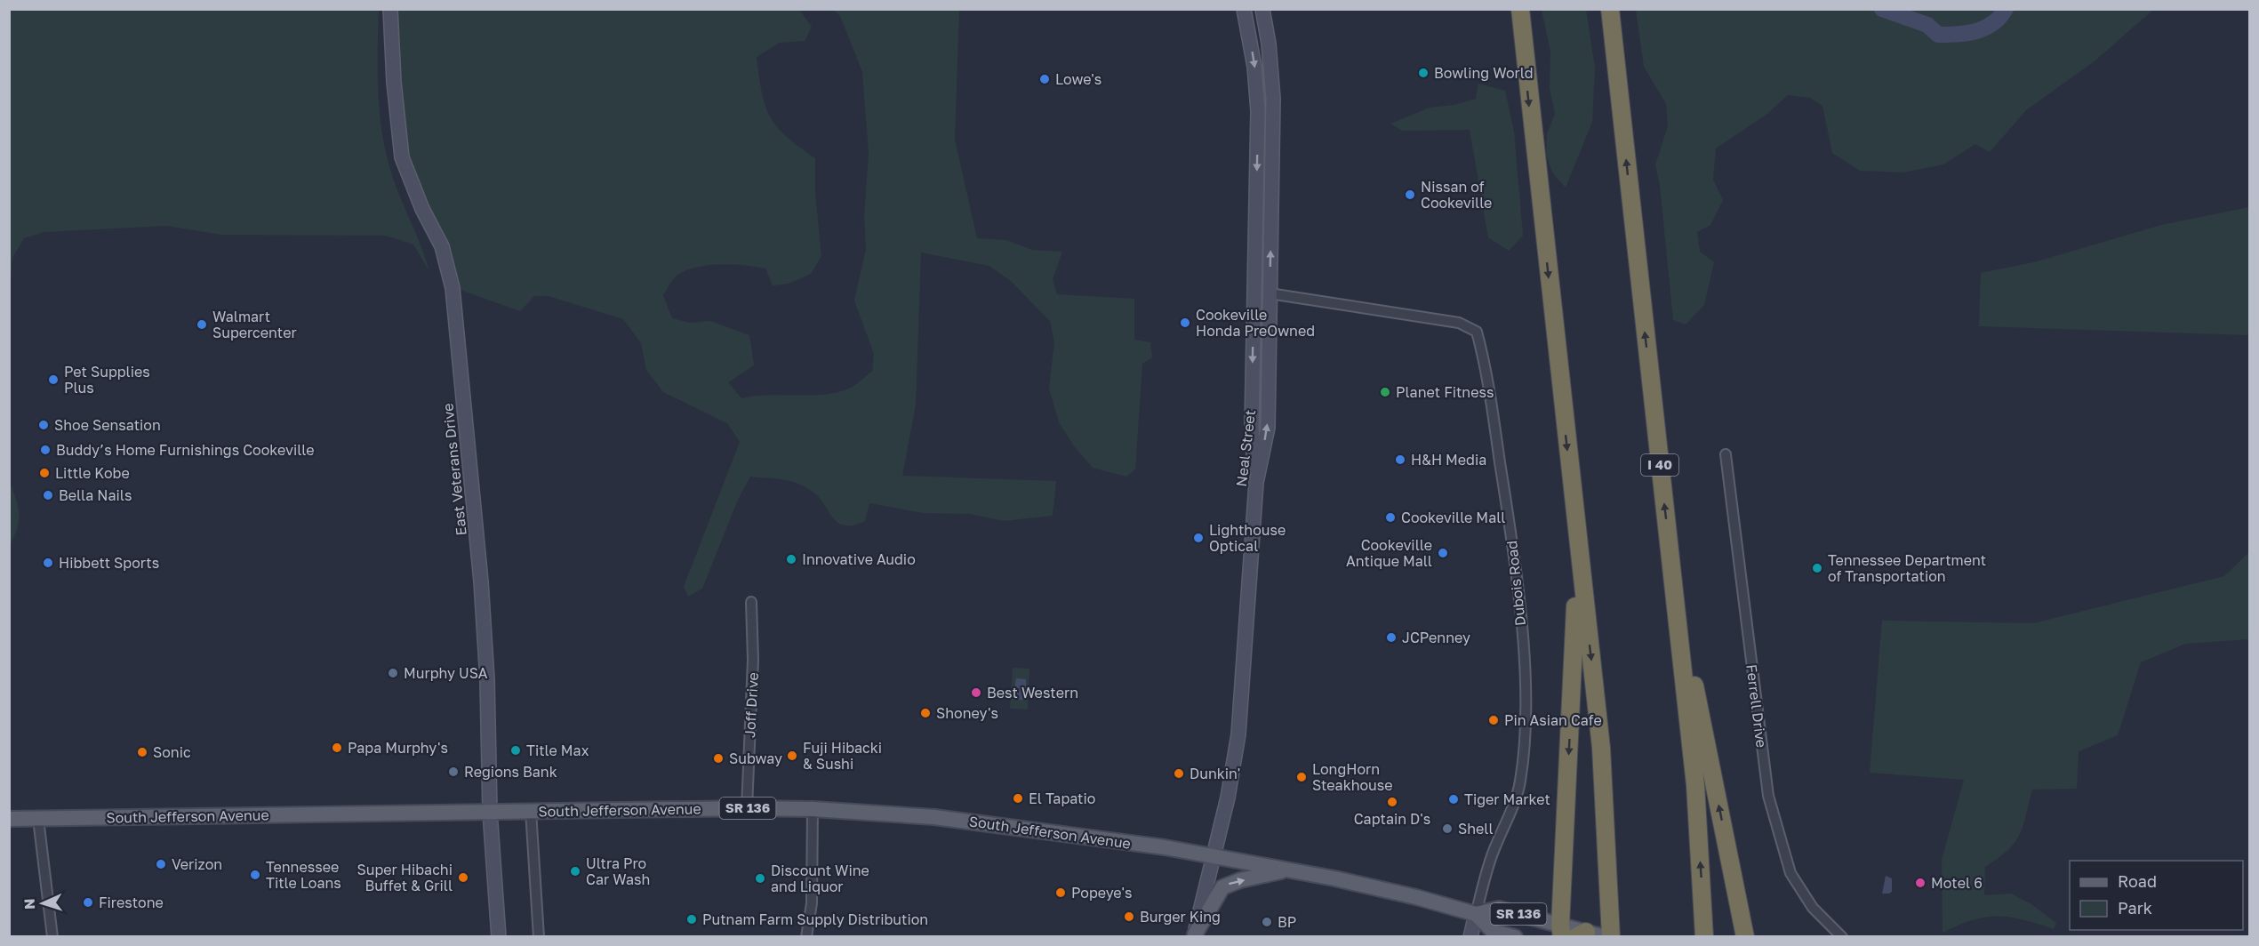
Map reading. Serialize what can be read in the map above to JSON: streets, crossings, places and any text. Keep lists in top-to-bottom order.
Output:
{
  "streets": {
    "highway": ["I 40"],
    "main road": [
      "Neal Street",
      "East Veterans Drive",
      "SR 136",
      "South Jefferson Avenue"
    ],
    "street": ["Dubois Road", "Joff Drive", "Ferrell Drive"]
  },
  "crossings": [
    ["Neal Street", "Dubois Road"],
    ["Neal Street", "South Jefferson Avenue"],
    ["East Veterans Drive", "South Jefferson Avenue"],
    ["Dubois Road", "South Jefferson Avenue"],
    ["Joff Drive", "South Jefferson Avenue"]
  ],
  "places": [
    "Bowling World",
    "Lowe's",
    "Nissan of Cookeville",
    "Cookeville Honda PreOwned",
    "Walmart Supercenter",
    "Pet Supplies Plus",
    "Planet Fitness",
    "Shoe Sensation",
    "Buddy’s Home Furnishings Cookeville",
    "H&H Media",
    "Little Kobe",
    "Bella Nails",
    "Cookeville Mall",
    "Lighthouse Optical",
    "Cookeville Antique Mall",
    "Innovative Audio",
    "Hibbett Sports",
    "Tennessee Department of Transportation",
    "JCPenney",
    "Murphy USA",
    "Best Western",
    "Shoney's",
    "Pin Asian Cafe",
    "Papa Murphy's",
    "Title Max",
    "Sonic",
    "Fuji Hibacki & Sushi",
    "Subway",
    "Regions Bank",
    "Dunkin'",
    "LongHorn Steakhouse",
    "El Tapatio",
    "Tiger Market",
    "Captain D's",
    "Shell",
    "Verizon",
    "Ultra Pro Car Wash",
    "Tennessee Title Loans",
    "Super Hibachi Buffet & Grill",
    "Discount Wine and Liquor",
    "Motel 6",
    "Popeye's",
    "Firestone",
    "Burger King",
    "Putnam Farm Supply Distribution",
    "BP"
  ],
  "legend": ["Road", "Park"],
  "north": "left"
}
